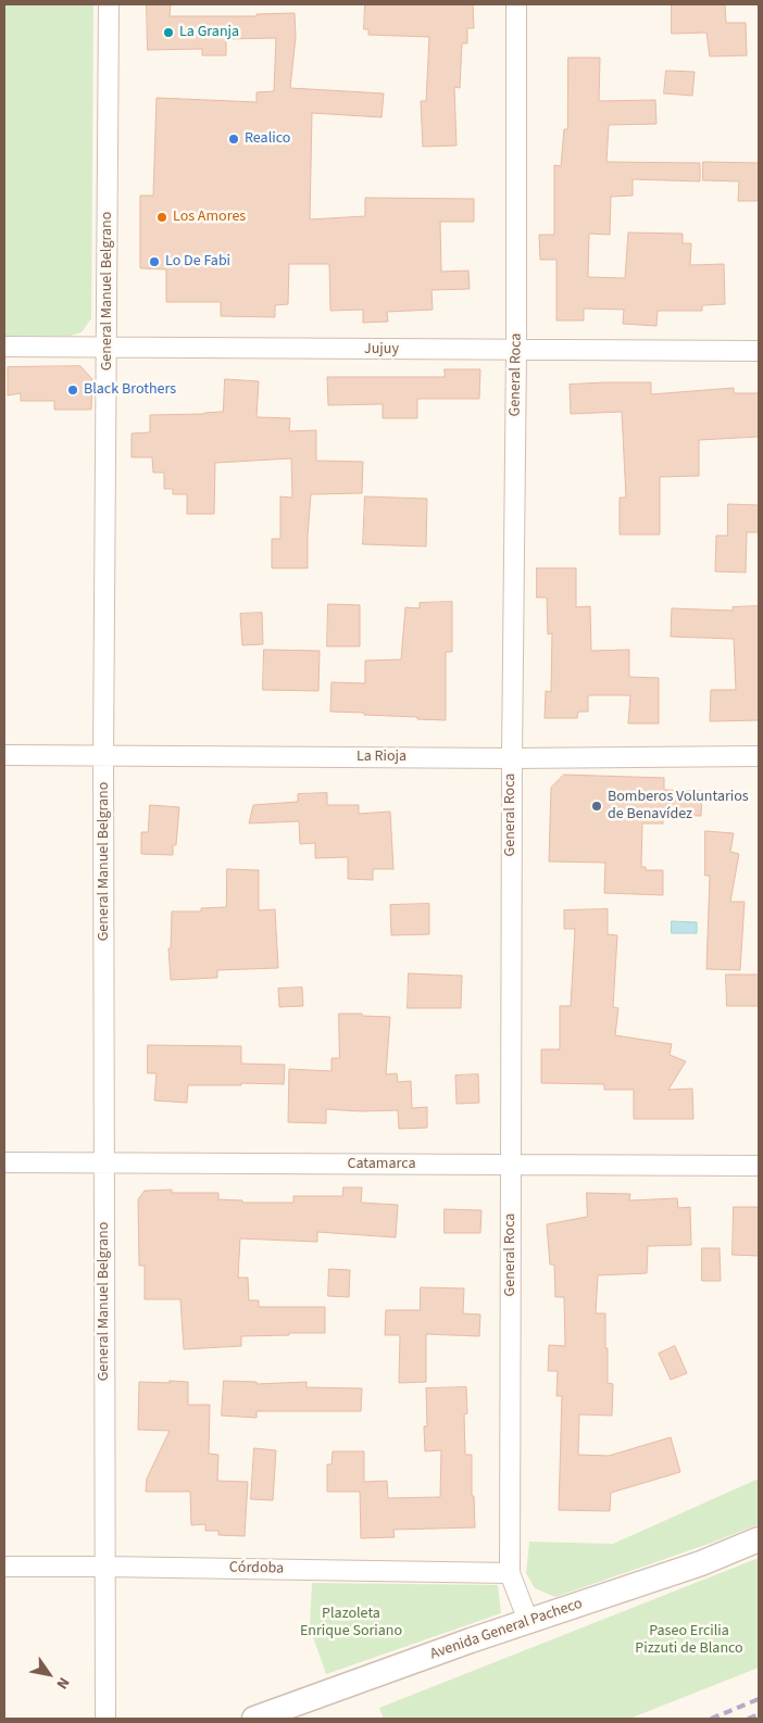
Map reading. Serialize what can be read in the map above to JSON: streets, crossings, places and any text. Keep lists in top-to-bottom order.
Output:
{
  "streets": {
    "street": [
      "General Manuel Belgrano",
      "Jujuy",
      "General Roca",
      "La Rioja",
      "Catamarca",
      "Córdoba",
      "Avenida General Pacheco"
    ]
  },
  "crossings": [
    ["General Manuel Belgrano", "Jujuy"],
    ["General Manuel Belgrano", "La Rioja"],
    ["General Manuel Belgrano", "Catamarca"],
    ["General Manuel Belgrano", "Córdoba"],
    ["Jujuy", "General Roca"],
    ["General Roca", "La Rioja"],
    ["General Roca", "Catamarca"],
    ["General Roca", "Córdoba"],
    ["General Roca", "Avenida General Pacheco"]
  ],
  "parks": ["Plazoleta Enrique Soriano", "Paseo Ercilia Pizzuti de Blanco"],
  "places": [
    "La Granja",
    "Realico",
    "Los Amores",
    "Lo De Fabi",
    "Black Brothers",
    "Bomberos Voluntarios de Benavídez"
  ],
  "north": "bottom right"
}
